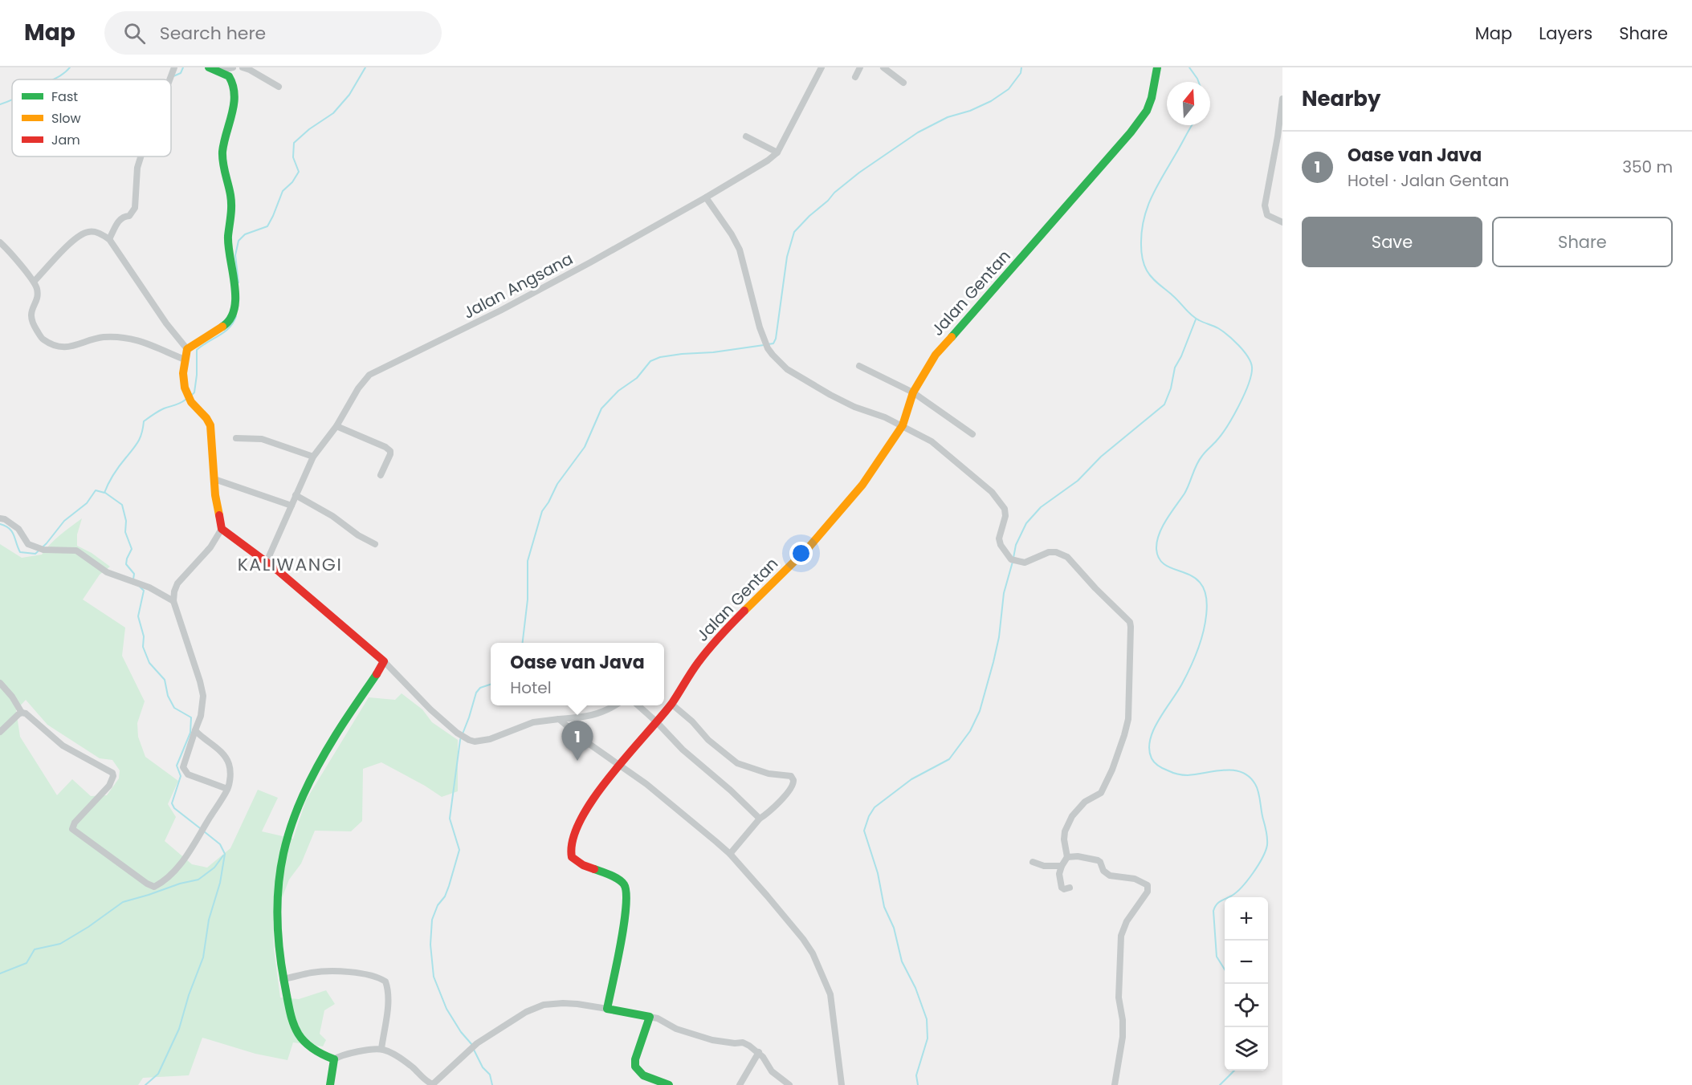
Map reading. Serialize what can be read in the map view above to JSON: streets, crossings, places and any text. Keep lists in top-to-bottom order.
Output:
{
  "streets": {
    "street": ["Jalan Angsana", "Jalan Gentan"]
  },
  "districts": ["KALIWANGI"],
  "legend": ["Fast", "Slow", "Jam"],
  "north": "top",
  "page": {
    "header": "Map",
    "search": "Search here",
    "nav": ["Map", "Layers", "Share"],
    "heading": "Nearby",
    "list": [
      {
        "mark": "1",
        "name": "Oase van Java",
        "note": "Hotel · Jalan Gentan",
        "value": "350 m"
      }
    ],
    "buttons": ["Save", "Share"],
    "popup": ["Oase van Java", "Hotel"],
    "pins": "1",
    "map_buttons": ["+", "−"]
  }
}
